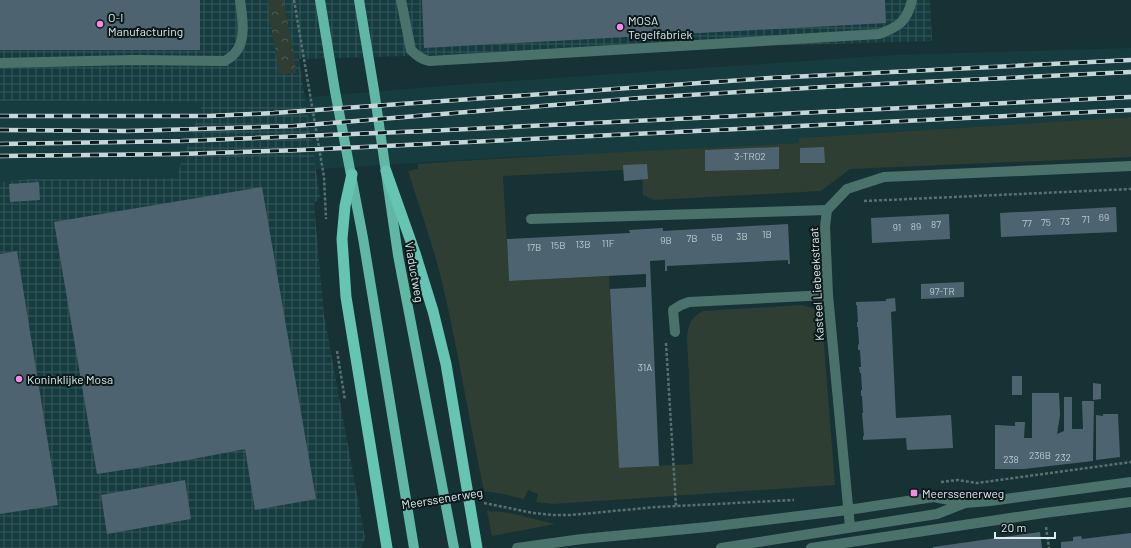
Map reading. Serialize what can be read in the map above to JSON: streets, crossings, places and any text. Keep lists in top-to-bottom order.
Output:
{
  "streets": {
    "main road": ["Viaductweg"],
    "street": ["Kasteel Liebeekstraat"],
    "path": ["Meerssenerweg"]
  },
  "places": {
    "other": ["O-I Manufacturing", "MOSA Tegelfabriek", "Koninklijke Mosa"],
    "transit": ["Meerssenerweg"]
  },
  "house_numbers": [
    "3-TR02",
    "69",
    "71",
    "73",
    "75",
    "77",
    "87",
    "89",
    "91",
    "1B",
    "3B",
    "5B",
    "7B",
    "9B",
    "11F",
    "13B",
    "15B",
    "17B",
    "97-TR",
    "31A",
    "236B",
    "232",
    "238"
  ],
  "scale_bar": "20 m"
}
